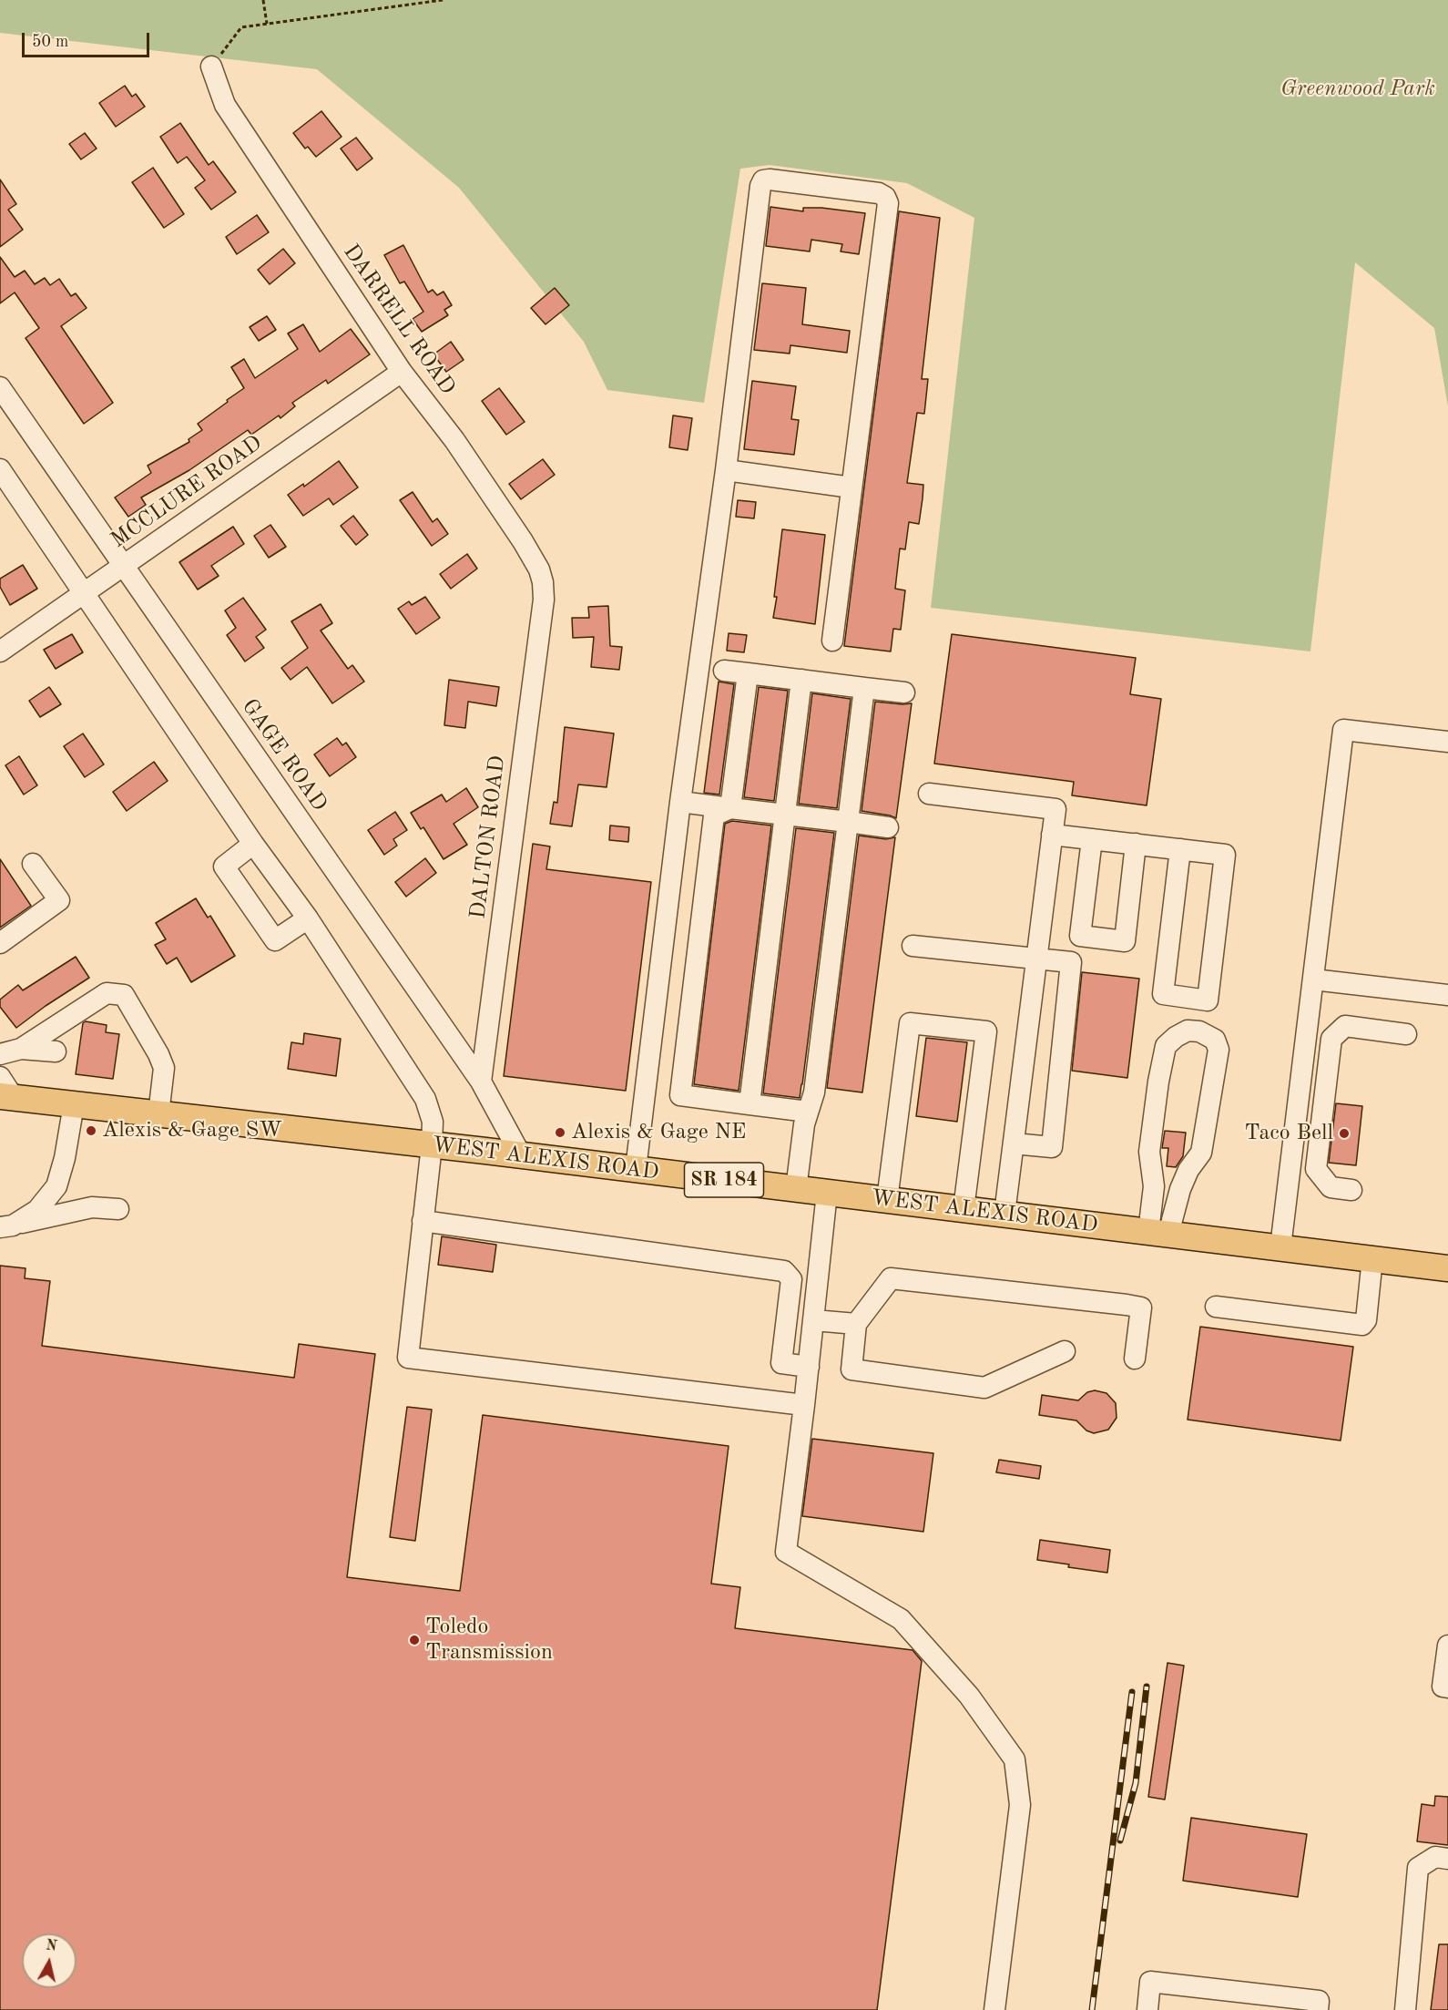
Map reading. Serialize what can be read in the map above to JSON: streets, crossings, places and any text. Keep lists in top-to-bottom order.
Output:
{
  "streets": {
    "main road": ["WEST ALEXIS ROAD", "SR 184"],
    "street": [
      "DARRELL ROAD",
      "MCCLURE ROAD",
      "GAGE ROAD",
      "DALTON ROAD"
    ]
  },
  "crossings": [
    ["DARRELL ROAD", "MCCLURE ROAD"],
    ["DARRELL ROAD", "DALTON ROAD"],
    ["MCCLURE ROAD", "GAGE ROAD"],
    ["GAGE ROAD", "DALTON ROAD"],
    ["GAGE ROAD", "WEST ALEXIS ROAD"]
  ],
  "parks": ["Greenwood Park"],
  "places": [
    "Alexis & Gage SW",
    "Alexis & Gage NE",
    "Taco Bell",
    "Toledo Transmission"
  ],
  "scale_bar": "50 m",
  "north": "top"
}
